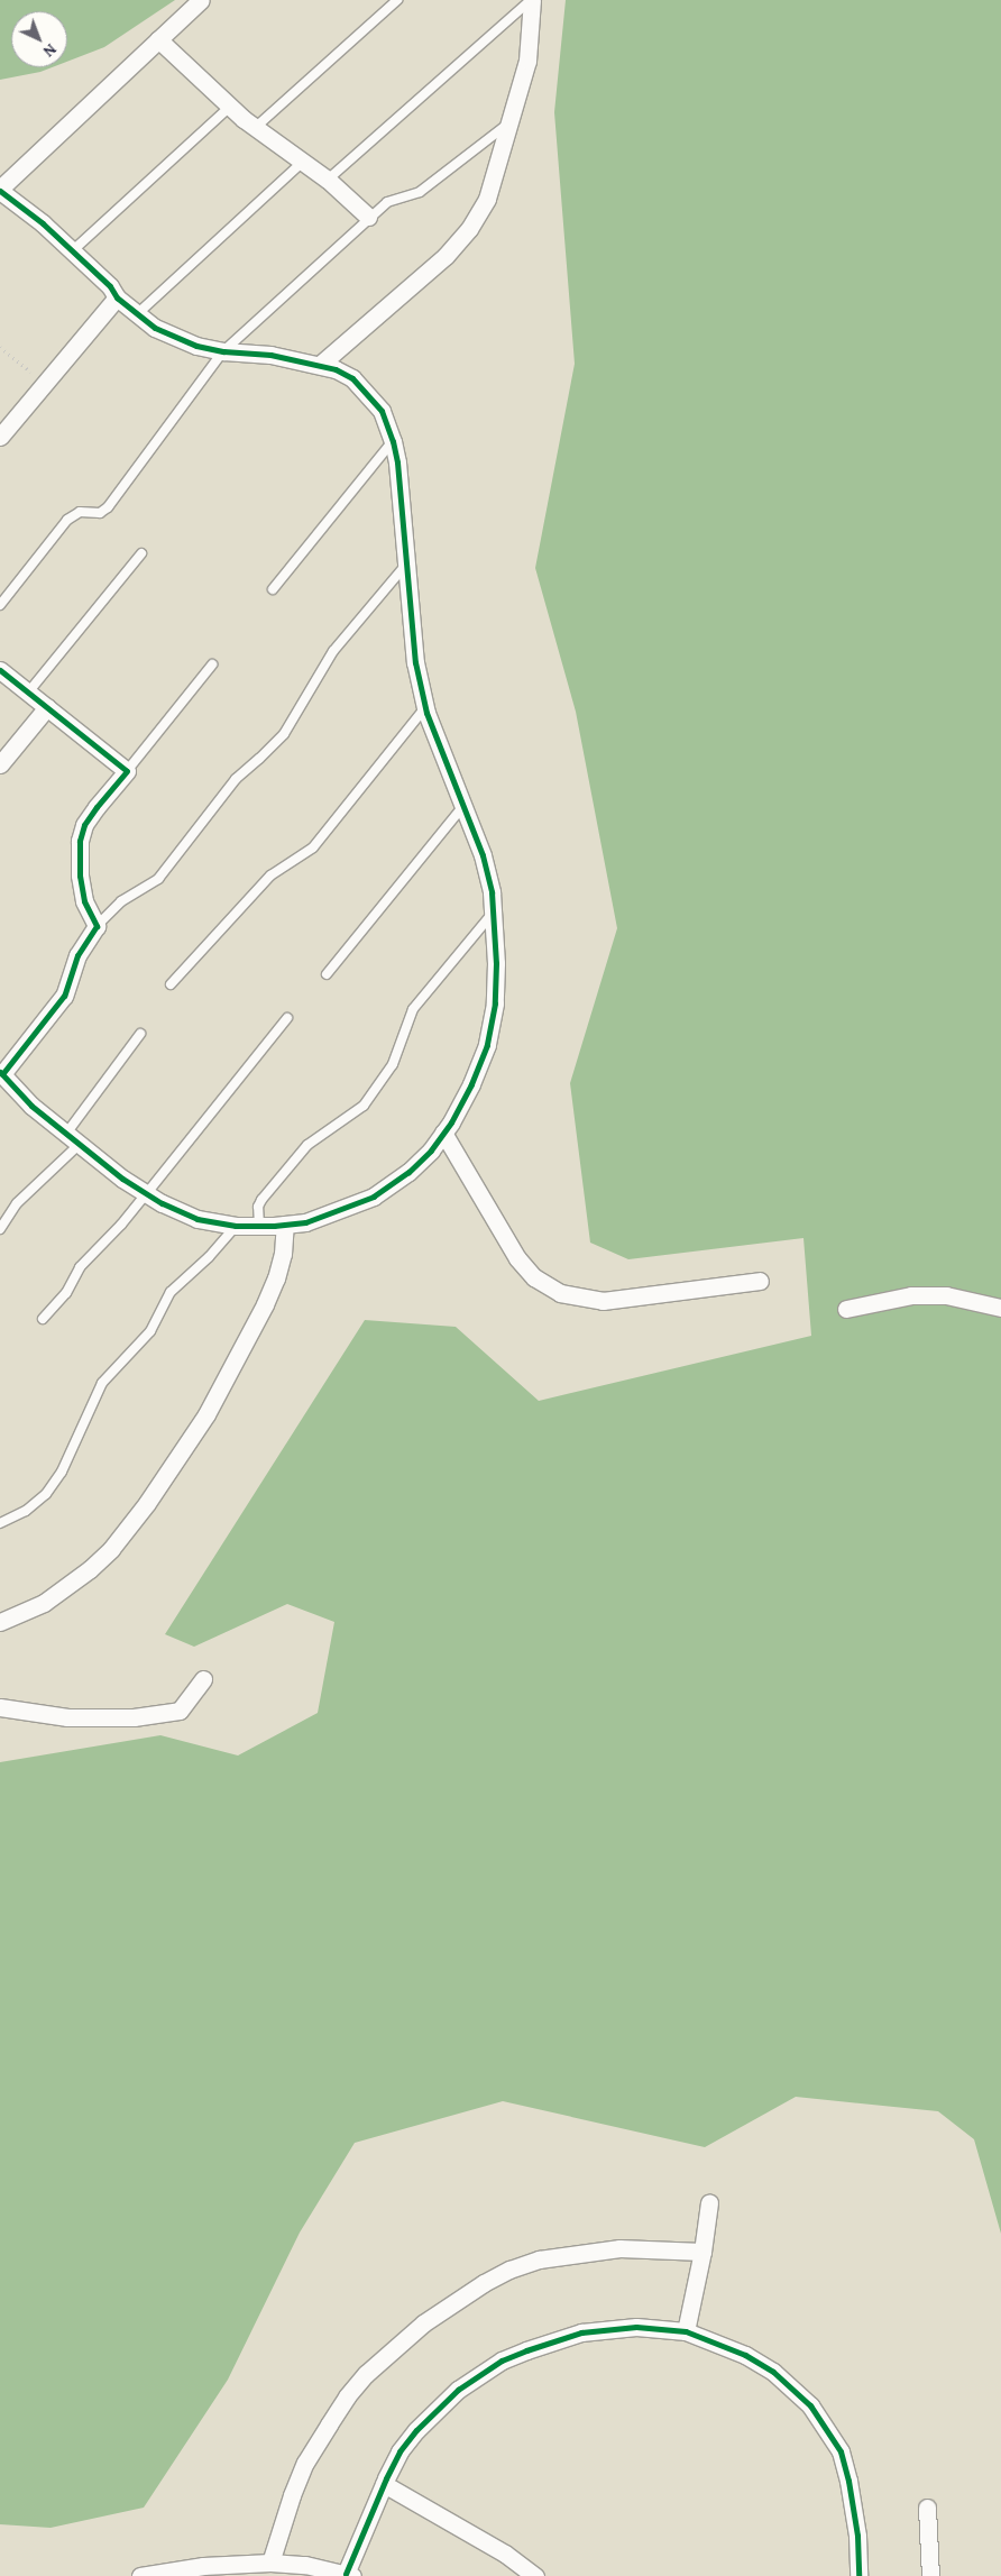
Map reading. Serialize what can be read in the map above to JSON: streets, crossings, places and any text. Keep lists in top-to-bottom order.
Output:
{
  "north": "bottom right"
}
